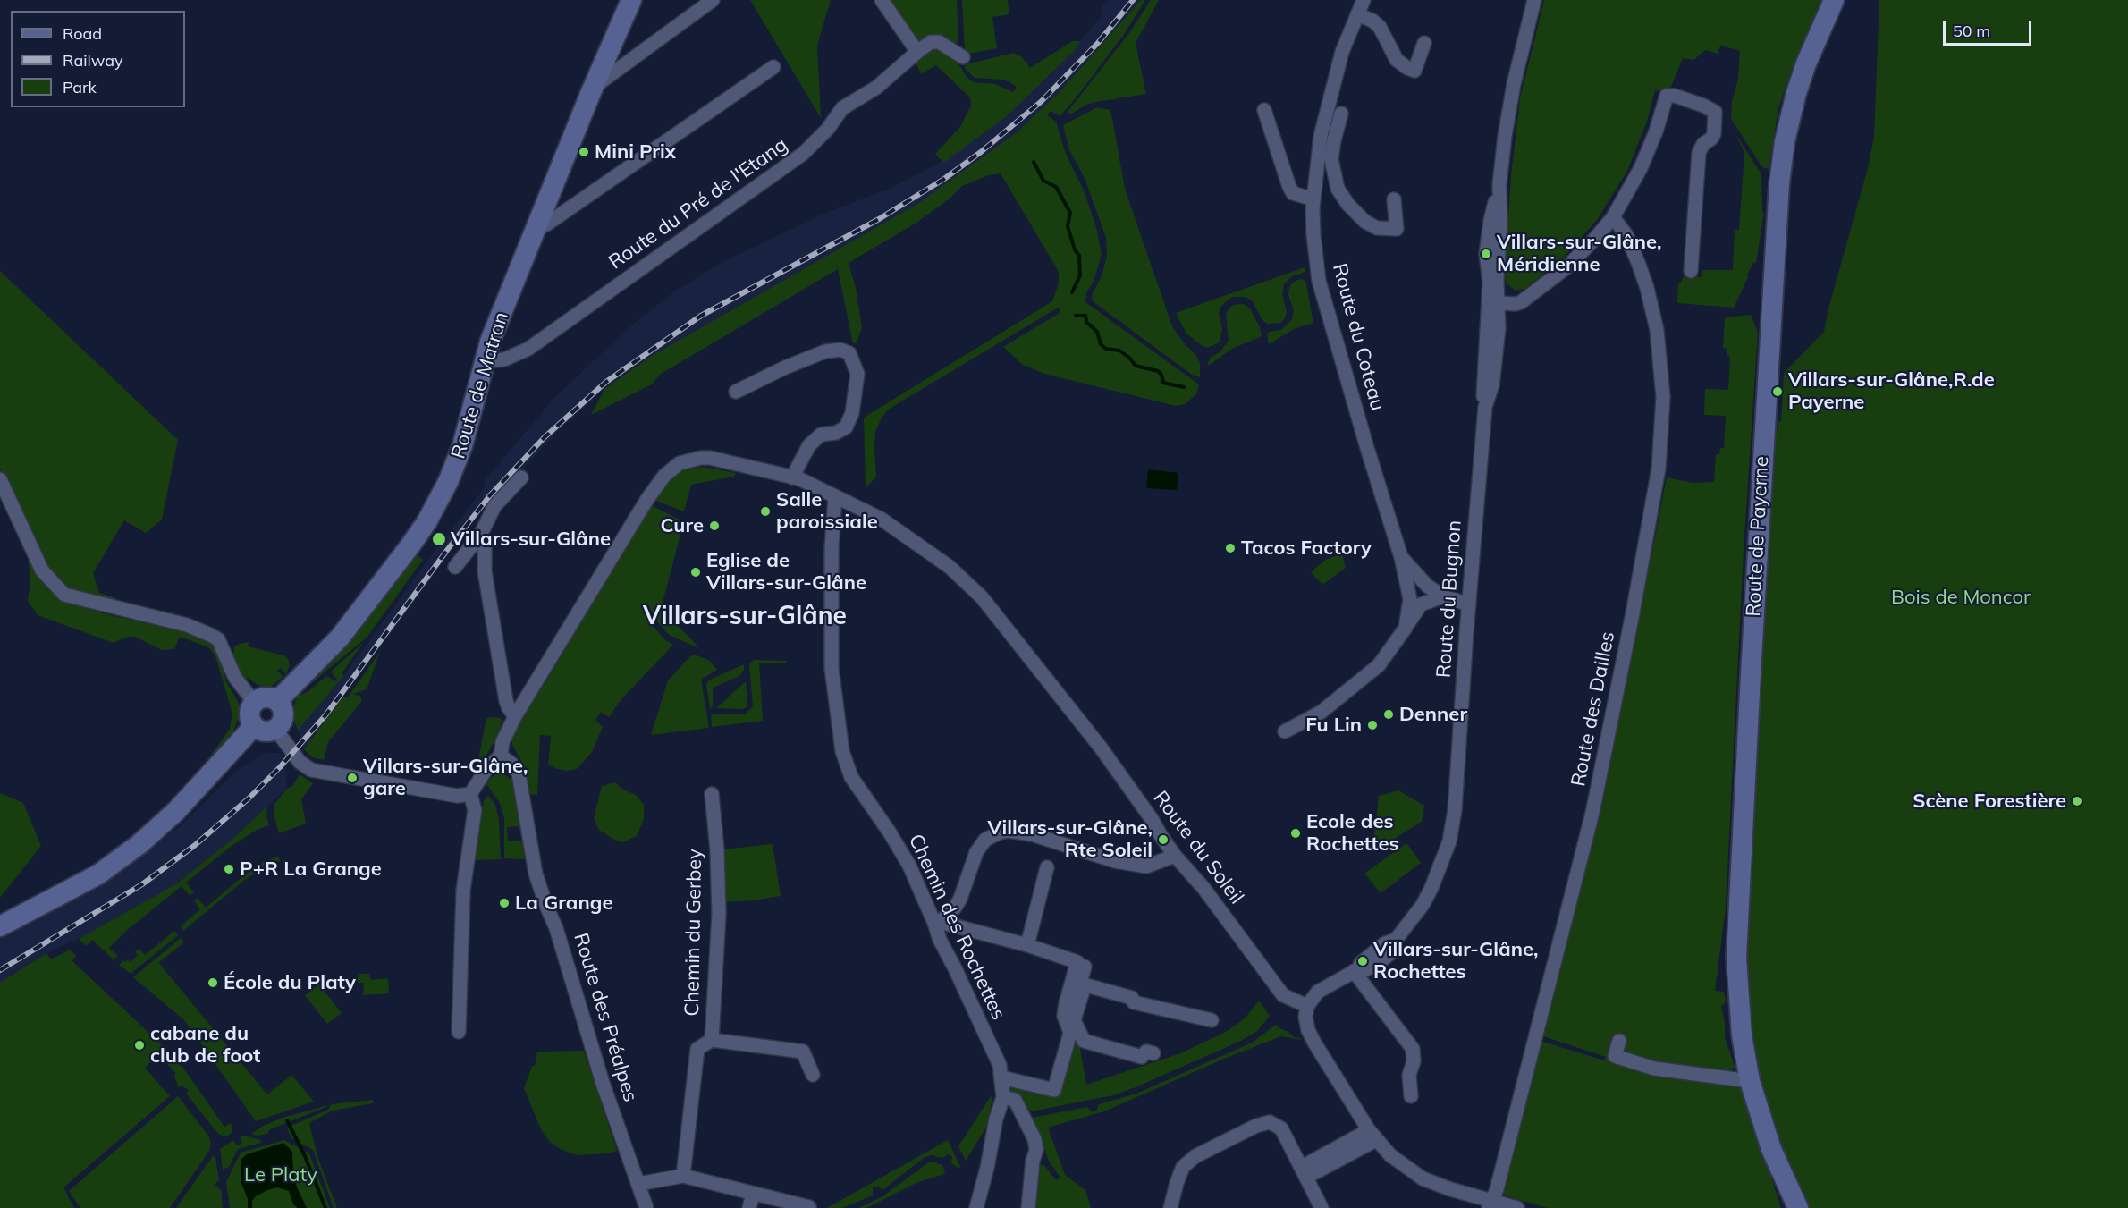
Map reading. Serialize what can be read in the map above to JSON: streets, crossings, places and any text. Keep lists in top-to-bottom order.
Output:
{
  "streets": {
    "main road": ["Route de Matran", "Route de Payerne"],
    "street": [
      "Route du Pré de l'Etang",
      "Route du Coteau",
      "Route du Bugnon",
      "Route des Dailles",
      "Route du Soleil",
      "Chemin des Rochettes",
      "Chemin du Gerbey",
      "Route des Préalpes"
    ]
  },
  "crossings": [
    ["Route du Pré de l'Etang", "Route de Matran"],
    ["Route du Coteau", "Route du Bugnon"],
    ["Route du Bugnon", "Route du Soleil"],
    ["Route du Soleil", "Chemin des Rochettes"]
  ],
  "districts": ["Villars-sur-Glâne"],
  "parks": ["Bois de Moncor", "Le Platy"],
  "places": [
    "Mini Prix",
    "Villars-sur-Glâne, Méridienne",
    "Villars-sur-Glâne,R.de Payerne",
    "Salle paroissiale",
    "Cure",
    "Villars-sur-Glâne",
    "Tacos Factory",
    "Eglise de Villars-sur-Glâne",
    "Denner",
    "Fu Lin",
    "Villars-sur-Glâne, gare",
    "Scène Forestière",
    "Ecole des Rochettes",
    "Villars-sur-Glâne, Rte Soleil",
    "P+R La Grange",
    "La Grange",
    "Villars-sur-Glâne, Rochettes",
    "École du Platy",
    "cabane du club de foot"
  ],
  "legend": ["Road", "Railway", "Park"],
  "scale_bar": "50 m"
}
